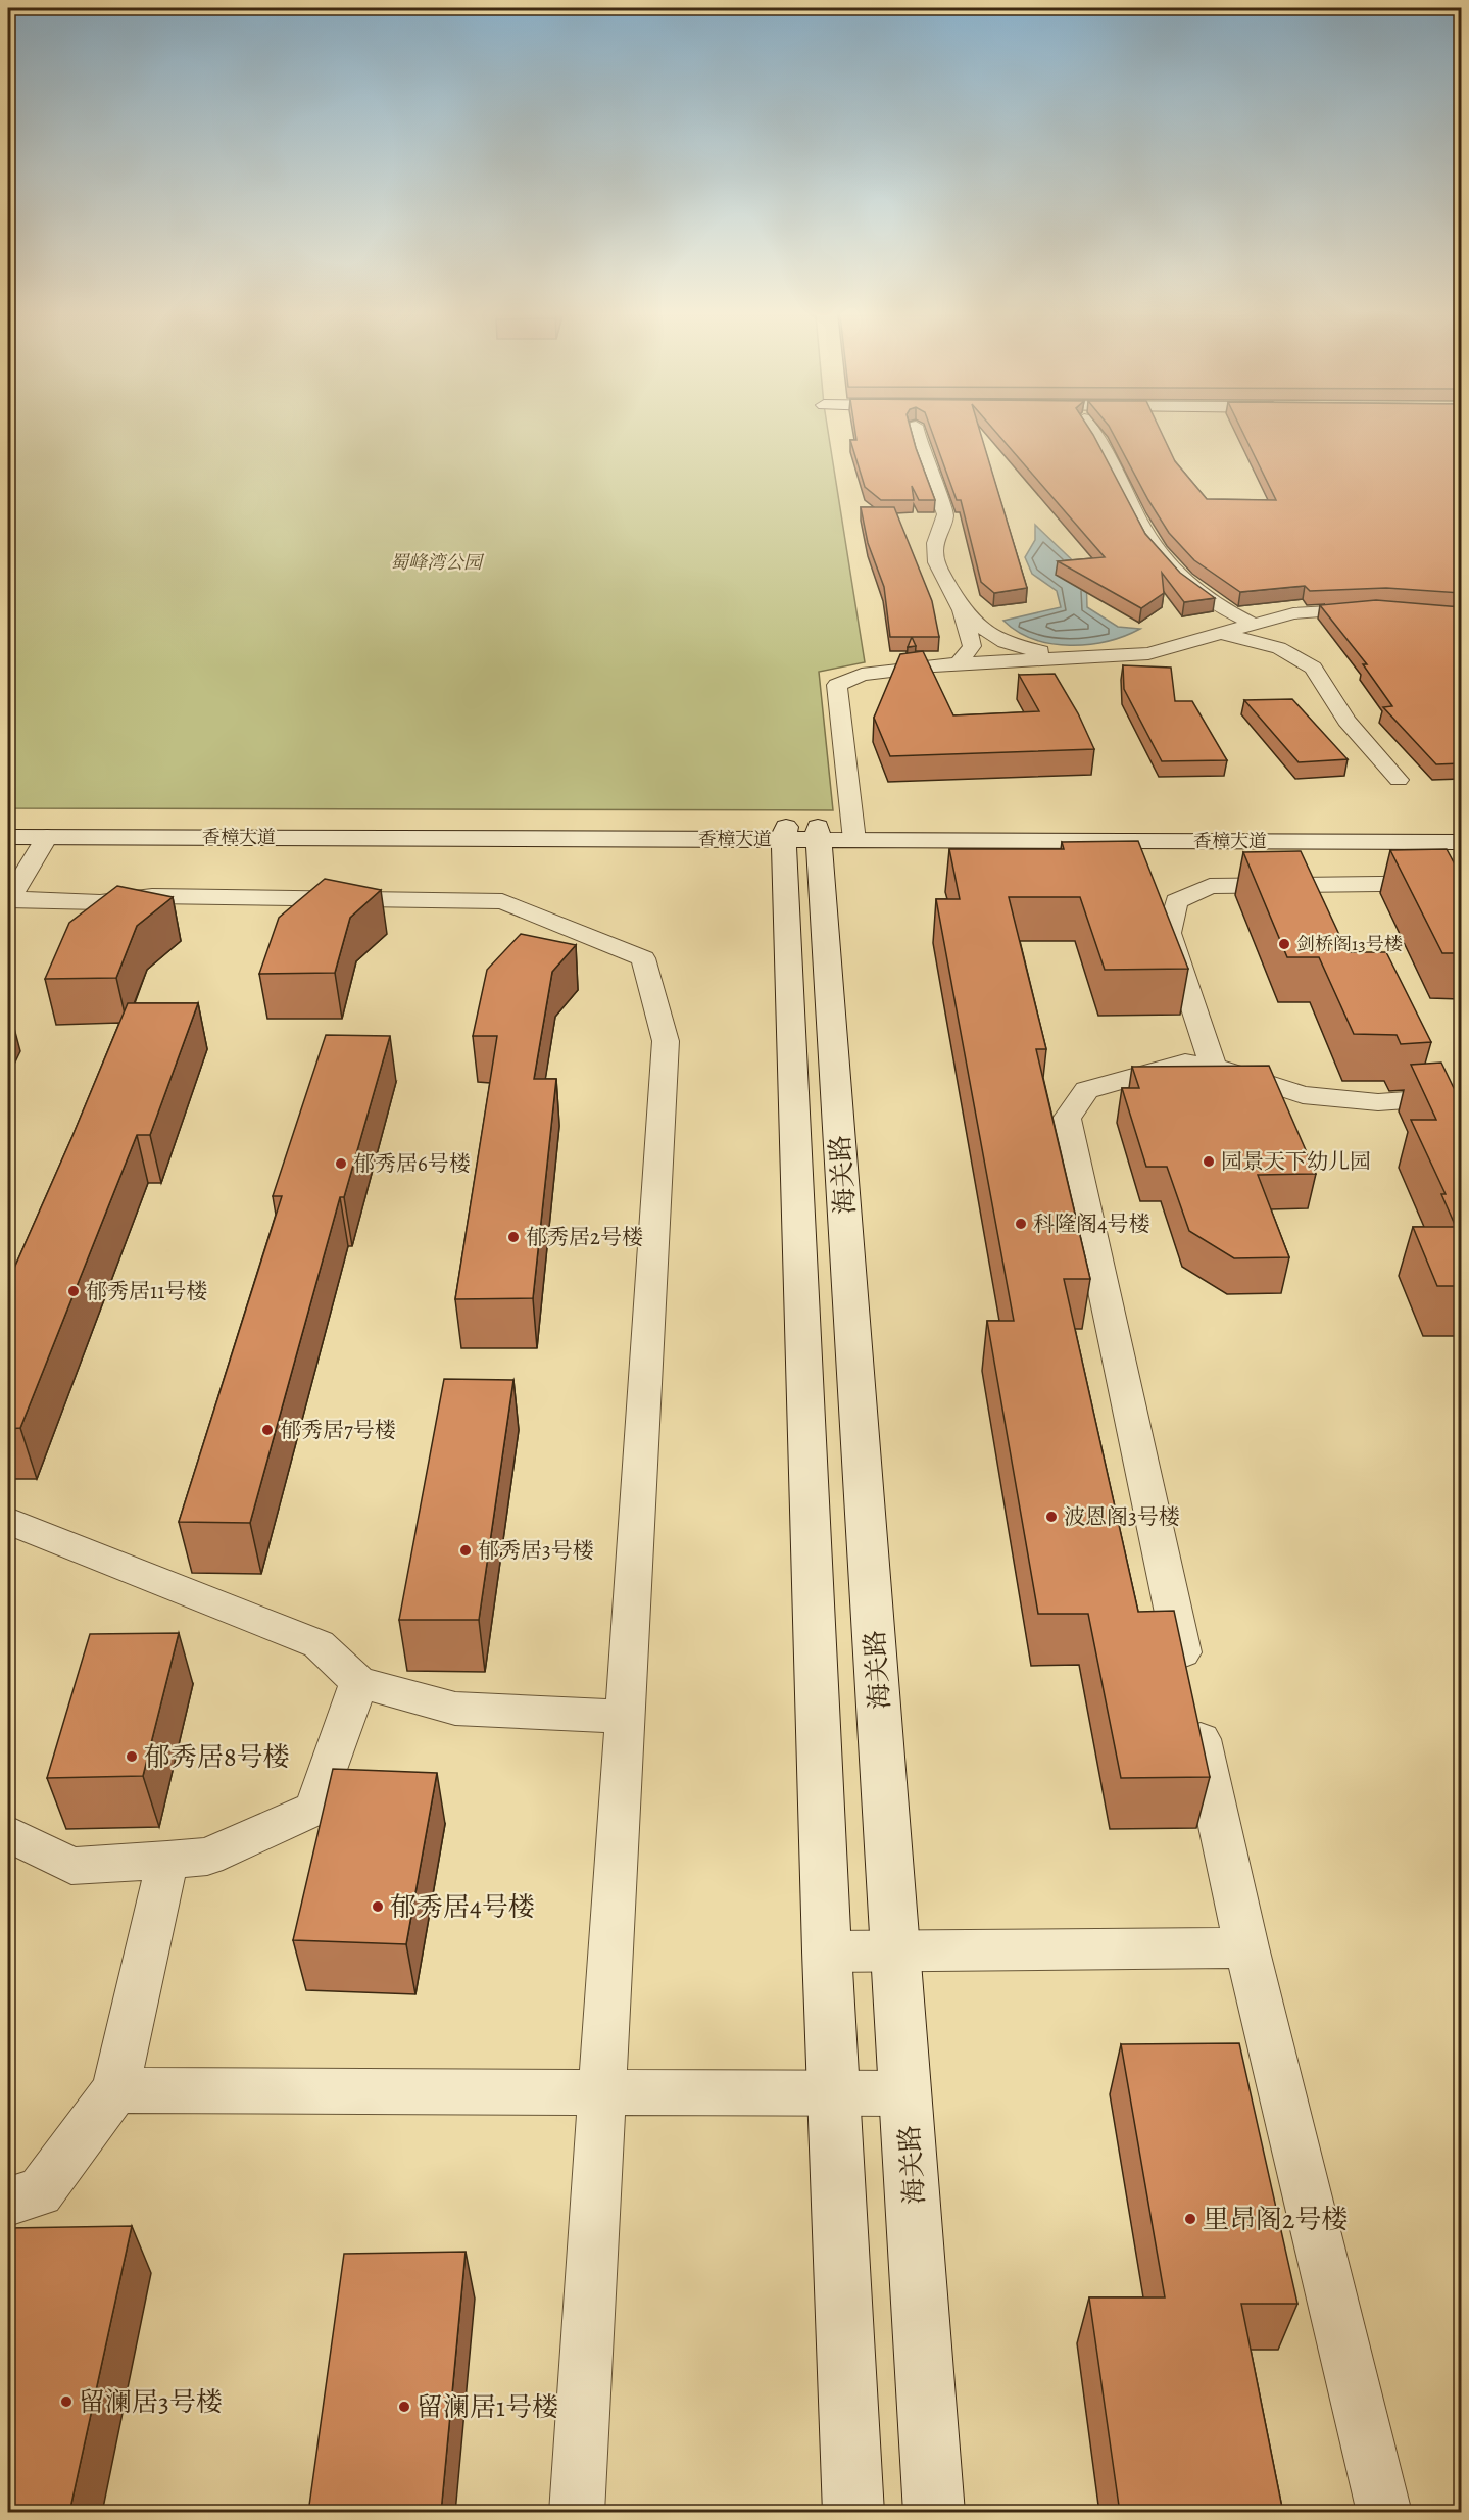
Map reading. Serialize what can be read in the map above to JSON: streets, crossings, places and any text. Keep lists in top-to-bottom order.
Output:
{
  "streets": {
    "street": ["香樟大道", "海关路"]
  },
  "crossings": [
    ["香樟大道", "海关路"]
  ],
  "parks": ["蜀峰湾公园"],
  "places": [
    "剑桥阁13号楼",
    "园景天下幼儿园",
    "郁秀居6号楼",
    "科隆阁4号楼",
    "郁秀居2号楼",
    "郁秀居11号楼",
    "郁秀居7号楼",
    "波恩阁3号楼",
    "郁秀居3号楼",
    "郁秀居8号楼",
    "郁秀居4号楼",
    "里昂阁2号楼",
    "留澜居3号楼",
    "留澜居1号楼"
  ]
}
